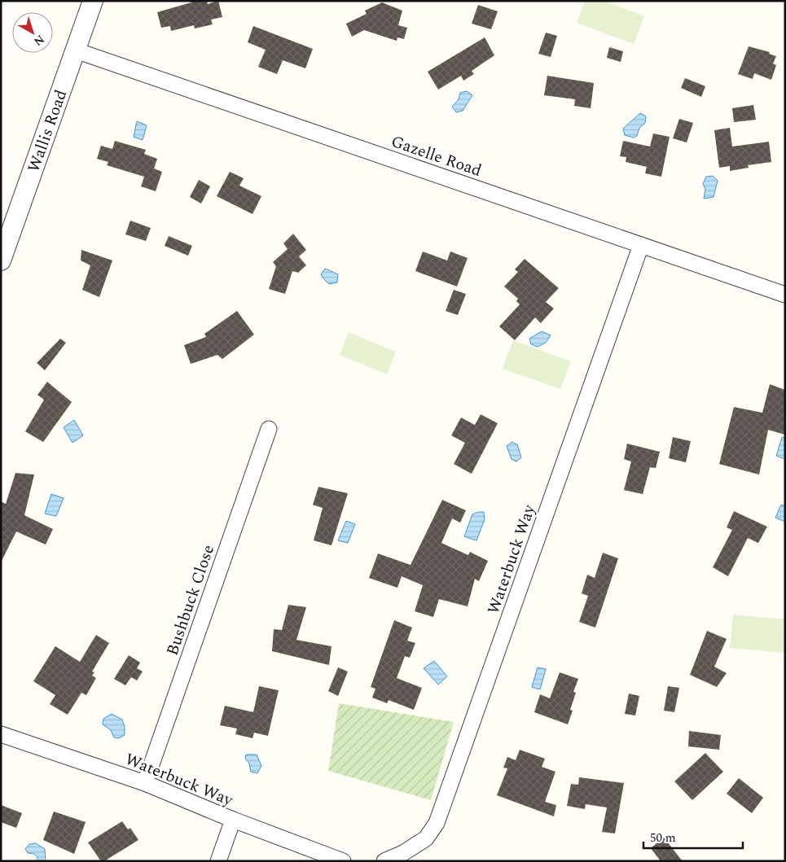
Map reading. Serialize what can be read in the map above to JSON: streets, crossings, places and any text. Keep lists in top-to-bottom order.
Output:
{
  "streets": {
    "street": [
      "Wallis Road",
      "Gazelle Road",
      "Waterbuck Way",
      "Bushbuck Close"
    ]
  },
  "crossings": [
    ["Wallis Road", "Gazelle Road"],
    ["Gazelle Road", "Waterbuck Way"],
    ["Waterbuck Way", "Bushbuck Close"]
  ],
  "scale_bar": "50 m",
  "north": "bottom right"
}
